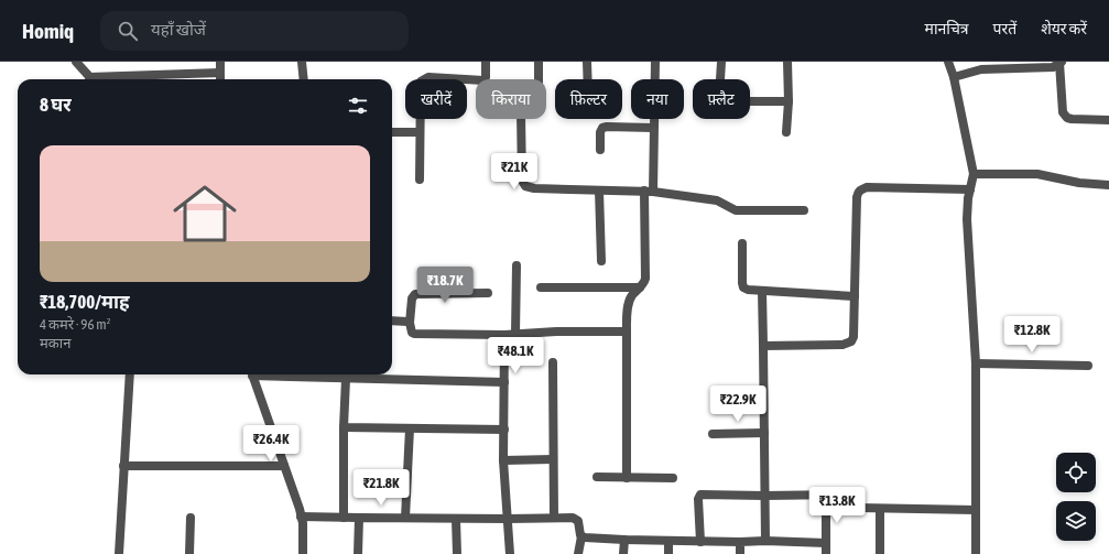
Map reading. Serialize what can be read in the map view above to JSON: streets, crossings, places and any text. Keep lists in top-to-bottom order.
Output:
{
  "page": {
    "header": "Homiq",
    "search": "यहाँ खोजें",
    "nav": ["मानचित्र", "परतें", "शेयर करें"],
    "chip": [
      "खरीदें",
      "किराया",
      "फ़िल्टर",
      "नया",
      "फ़्लैट"
    ],
    "heading": "8 घर",
    "list": [
      {
        "name": "₹18,700/माह",
        "note": "4 कमरे · 96 m² · मकान"
      }
    ],
    "price": [
      "₹21K",
      "₹18.7K",
      "₹12.8K",
      "₹48.1K",
      "₹22.9K",
      "₹26.4K",
      "₹21.8K",
      "₹13.8K"
    ]
  }
}
